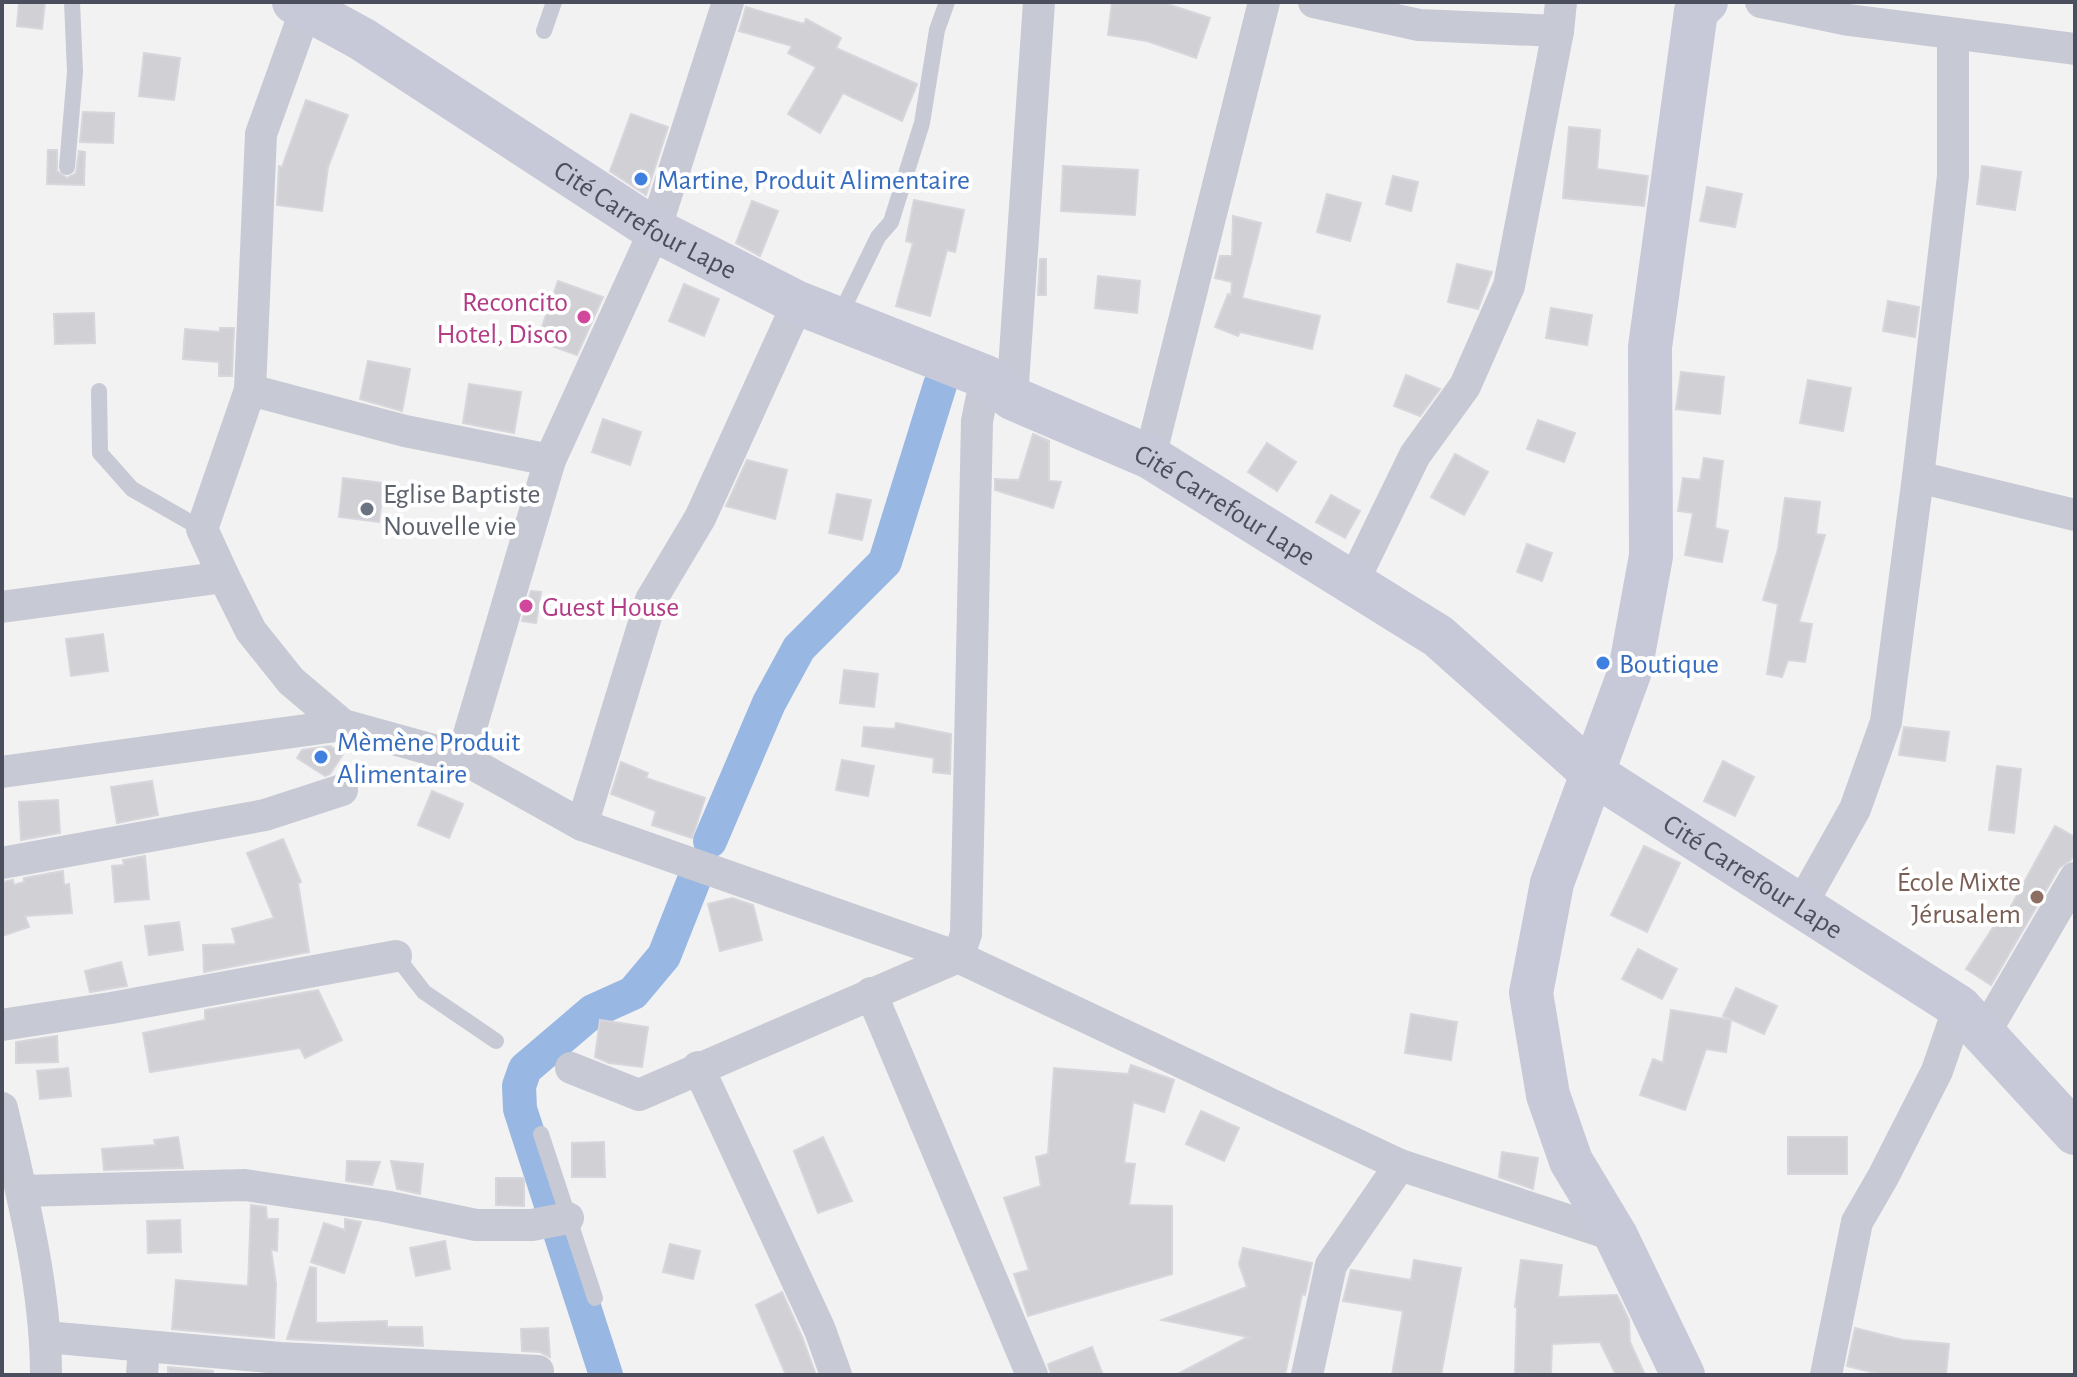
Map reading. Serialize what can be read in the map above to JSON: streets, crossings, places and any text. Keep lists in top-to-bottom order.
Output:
{
  "streets": {
    "street": ["Cité Carrefour Lape"]
  },
  "places": [
    "Martine, Produit Alimentaire",
    "Reconcito Hotel, Disco",
    "Eglise Baptiste Nouvelle vie",
    "Guest House",
    "Boutique",
    "Mèmène Produit Alimentaire",
    "École Mixte Jérusalem"
  ]
}
